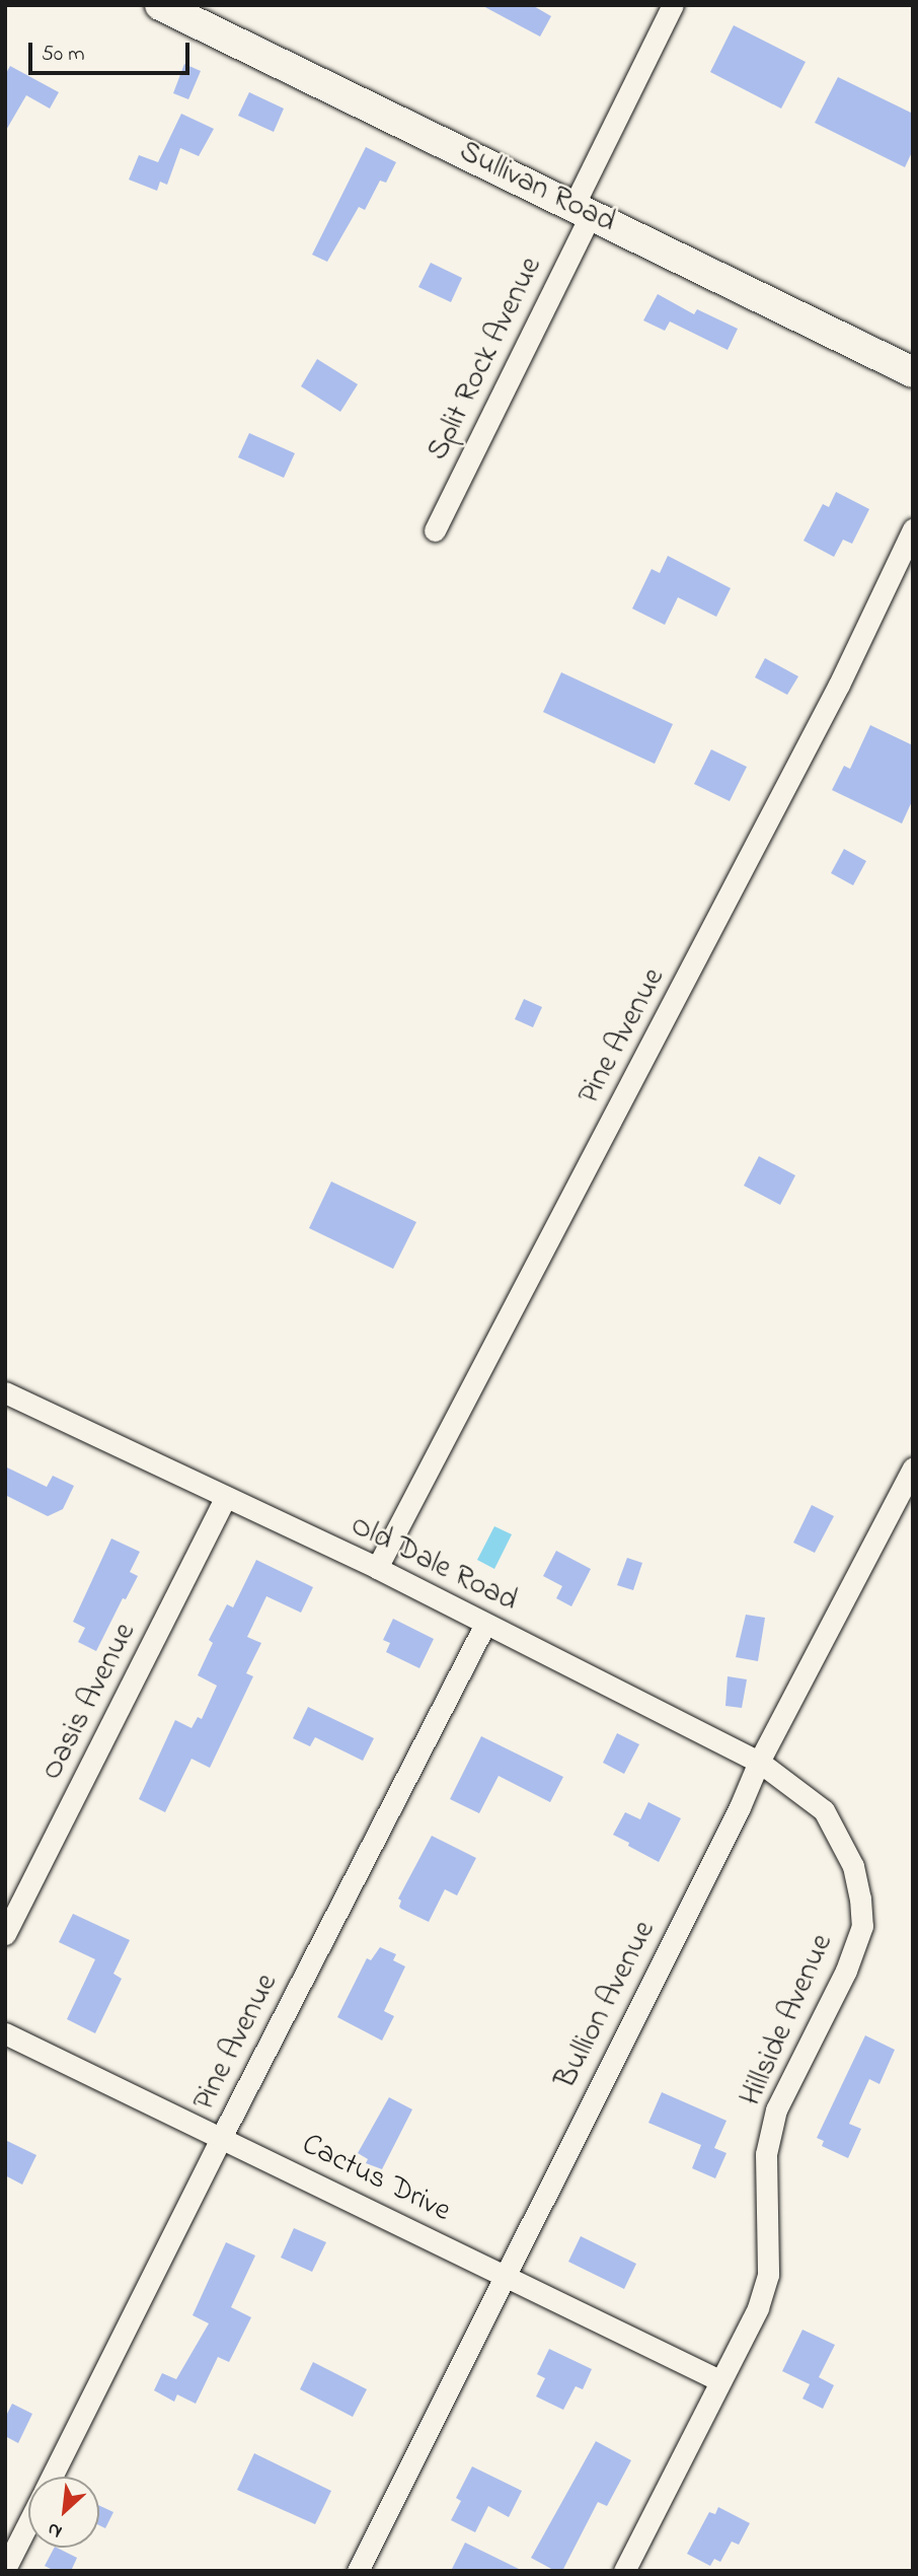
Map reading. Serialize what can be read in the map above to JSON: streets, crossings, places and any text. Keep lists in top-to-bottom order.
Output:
{
  "streets": {
    "street": [
      "Sullivan Road",
      "Split Rock Avenue",
      "Pine Avenue",
      "Old Dale Road",
      "Oasis Avenue",
      "Bullion Avenue",
      "Hillside Avenue",
      "Cactus Drive"
    ]
  },
  "crossings": [
    ["Sullivan Road", "Split Rock Avenue"],
    ["Pine Avenue", "Old Dale Road"],
    ["Pine Avenue", "Cactus Drive"],
    ["Old Dale Road", "Oasis Avenue"],
    ["Old Dale Road", "Bullion Avenue"],
    ["Old Dale Road", "Hillside Avenue"],
    ["Bullion Avenue", "Cactus Drive"],
    ["Hillside Avenue", "Cactus Drive"]
  ],
  "scale_bar": "50 m",
  "north": "bottom left"
}
